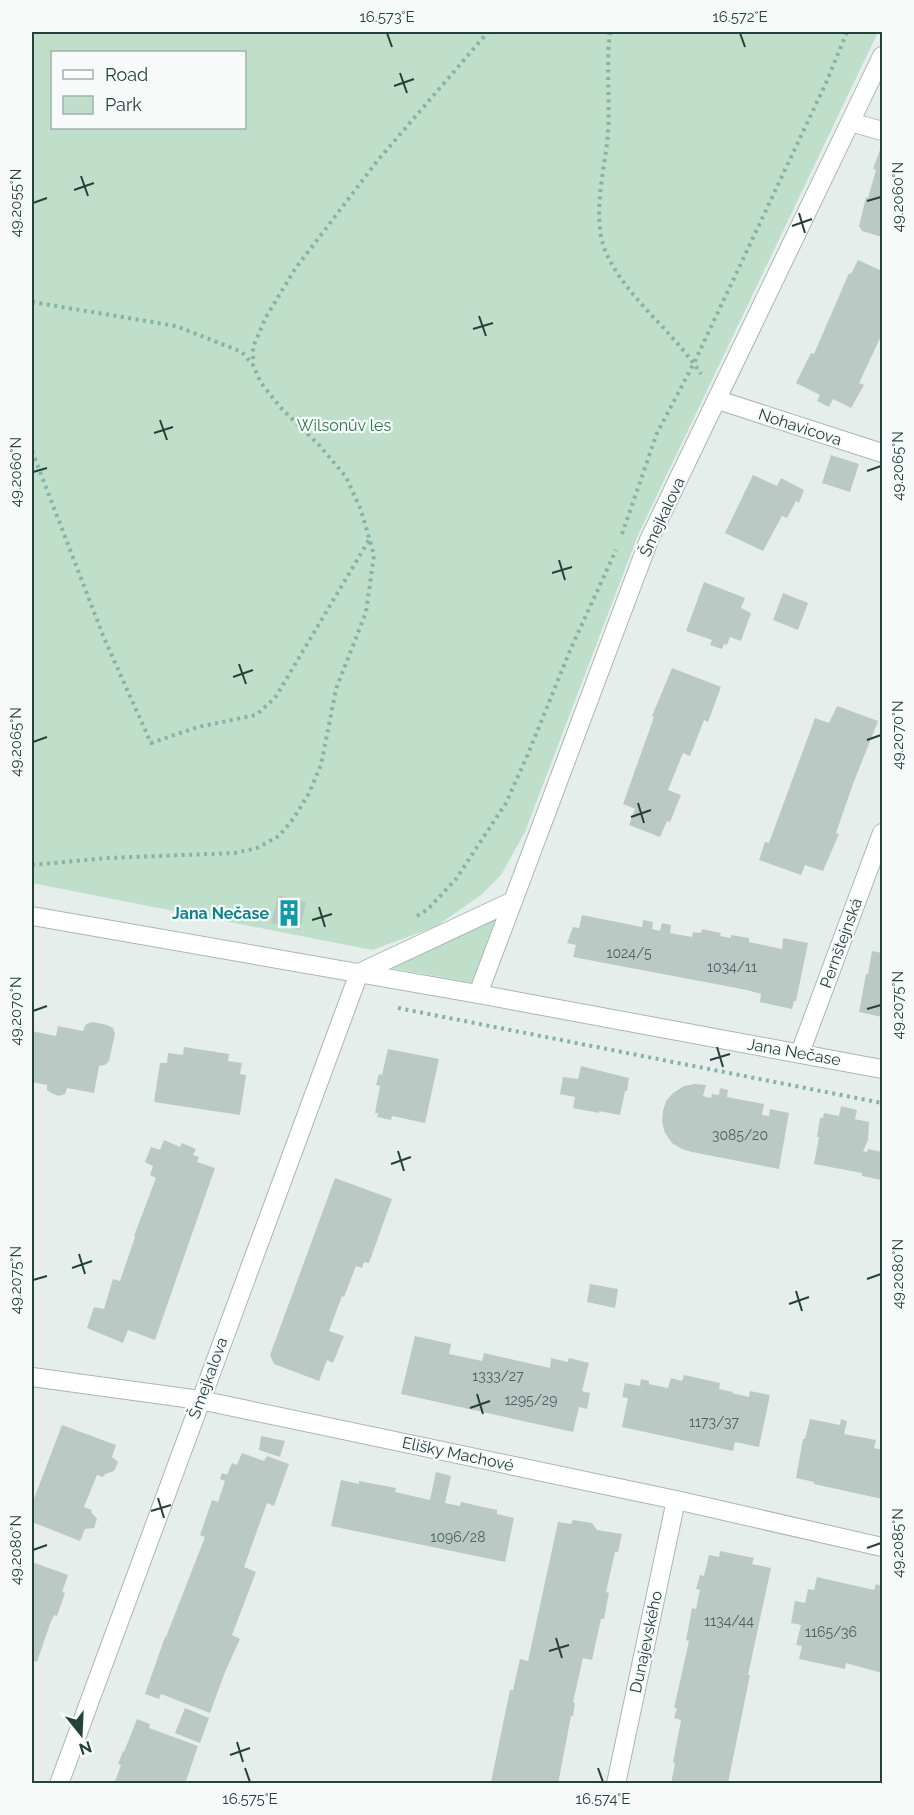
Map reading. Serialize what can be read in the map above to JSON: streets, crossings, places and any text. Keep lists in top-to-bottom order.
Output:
{
  "streets": {
    "street": [
      "Nohavicova",
      "Šmejkalova",
      "Pernštejnská",
      "Jana Nečase",
      "Elišky Machové",
      "Dunajevského"
    ]
  },
  "crossings": [
    ["Nohavicova", "Šmejkalova"],
    ["Šmejkalova", "Jana Nečase"],
    ["Šmejkalova", "Elišky Machové"],
    ["Pernštejnská", "Jana Nečase"],
    ["Elišky Machové", "Dunajevského"]
  ],
  "parks": ["Wilsonův les"],
  "places": {
    "building": ["Jana Nečase"]
  },
  "house_numbers": [
    "1024/5",
    "1034/11",
    "3085/20",
    "1333/27",
    "1295/29",
    "1173/37",
    "1096/28",
    "1134/44",
    "1165/36"
  ],
  "legend": ["Road", "Park"],
  "north": "bottom",
  "coordinates": [
    "16.573°E",
    "16.572°E",
    "49.2060°N",
    "49.2055°N",
    "49.2065°N",
    "49.2070°N",
    "49.2075°N",
    "49.2080°N",
    "49.2085°N",
    "16.575°E",
    "16.574°E"
  ]
}
